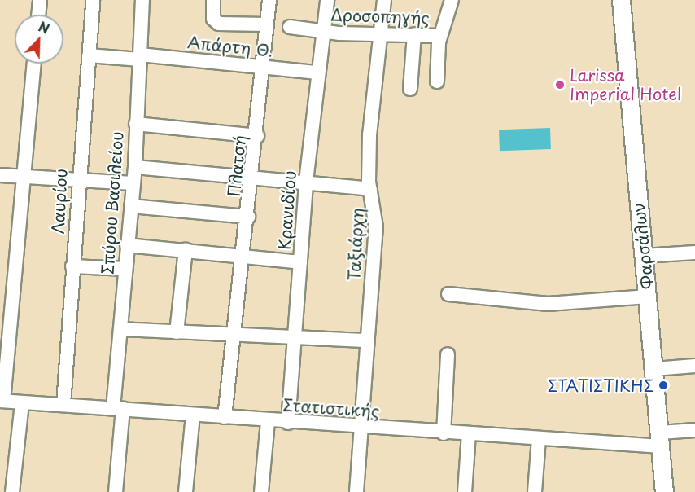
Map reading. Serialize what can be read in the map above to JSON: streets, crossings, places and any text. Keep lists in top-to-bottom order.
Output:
{
  "streets": {
    "main road": ["Φαρσάλων"],
    "street": [
      "Δροσοπηγής",
      "Απάρτη Θ.",
      "Πλατσή",
      "Λαυρίου",
      "Σπύρου Βασιλείου",
      "Κρανιδίου",
      "Ταξιάρχη",
      "Στατιστικής"
    ]
  },
  "crossings": [
    ["Δροσοπηγής", "Κρανιδίου"],
    ["Δροσοπηγής", "Ταξιάρχη"],
    ["Απάρτη Θ.", "Πλατσή"],
    ["Απάρτη Θ.", "Λαυρίου"],
    ["Απάρτη Θ.", "Σπύρου Βασιλείου"],
    ["Απάρτη Θ.", "Κρανιδίου"],
    ["Πλατσή", "Στατιστικής"],
    ["Λαυρίου", "Στατιστικής"],
    ["Σπύρου Βασιλείου", "Στατιστικής"],
    ["Κρανιδίου", "Στατιστικής"],
    ["Ταξιάρχη", "Στατιστικής"],
    ["Φαρσάλων", "Στατιστικής"]
  ],
  "places": ["Larissa Imperial Hotel", "ΣΤΑΤΙΣΤΙΚΗΣ"],
  "north": "top right"
}
